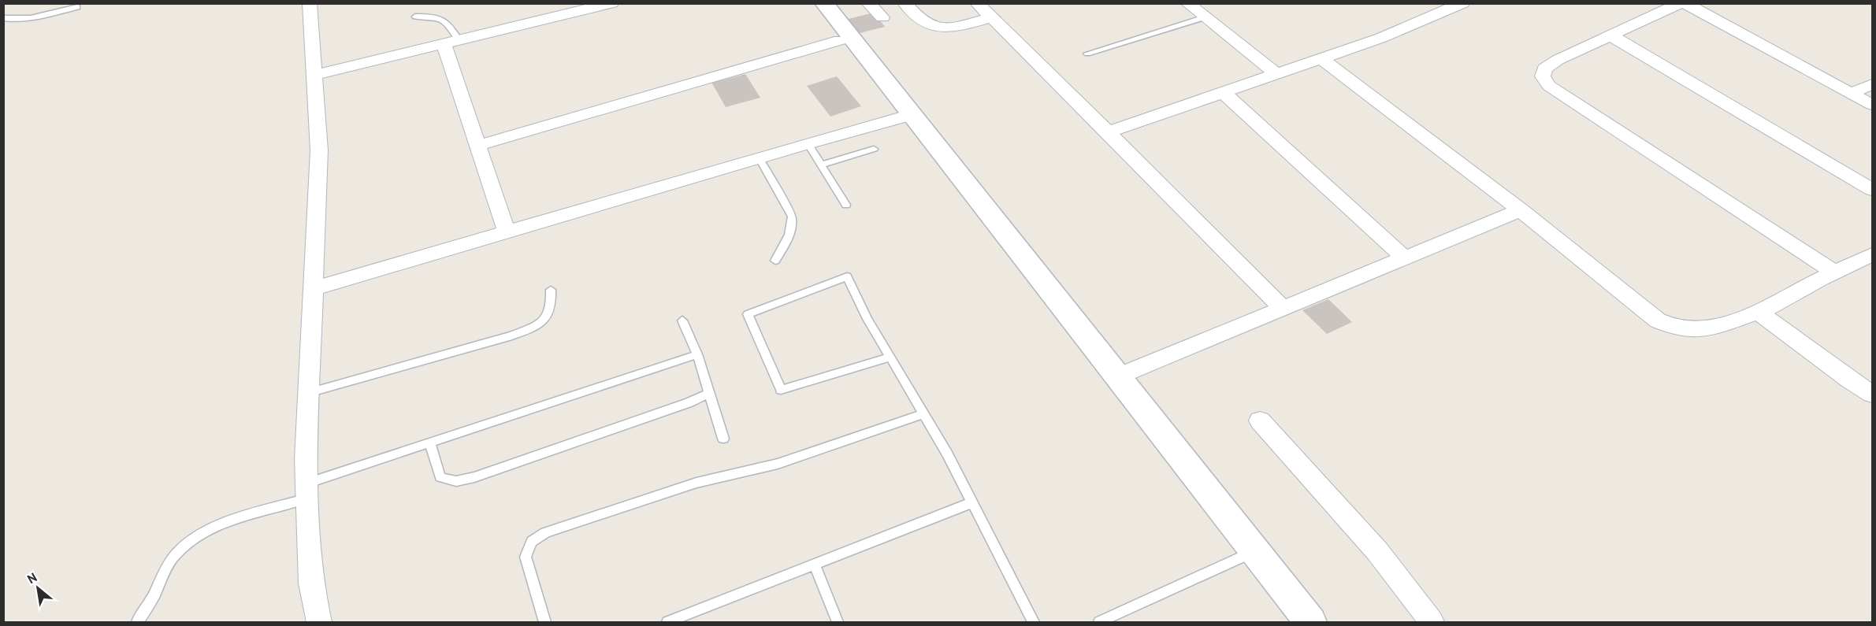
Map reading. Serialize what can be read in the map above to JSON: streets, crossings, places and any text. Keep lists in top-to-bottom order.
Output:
{
  "north": "top left"
}
